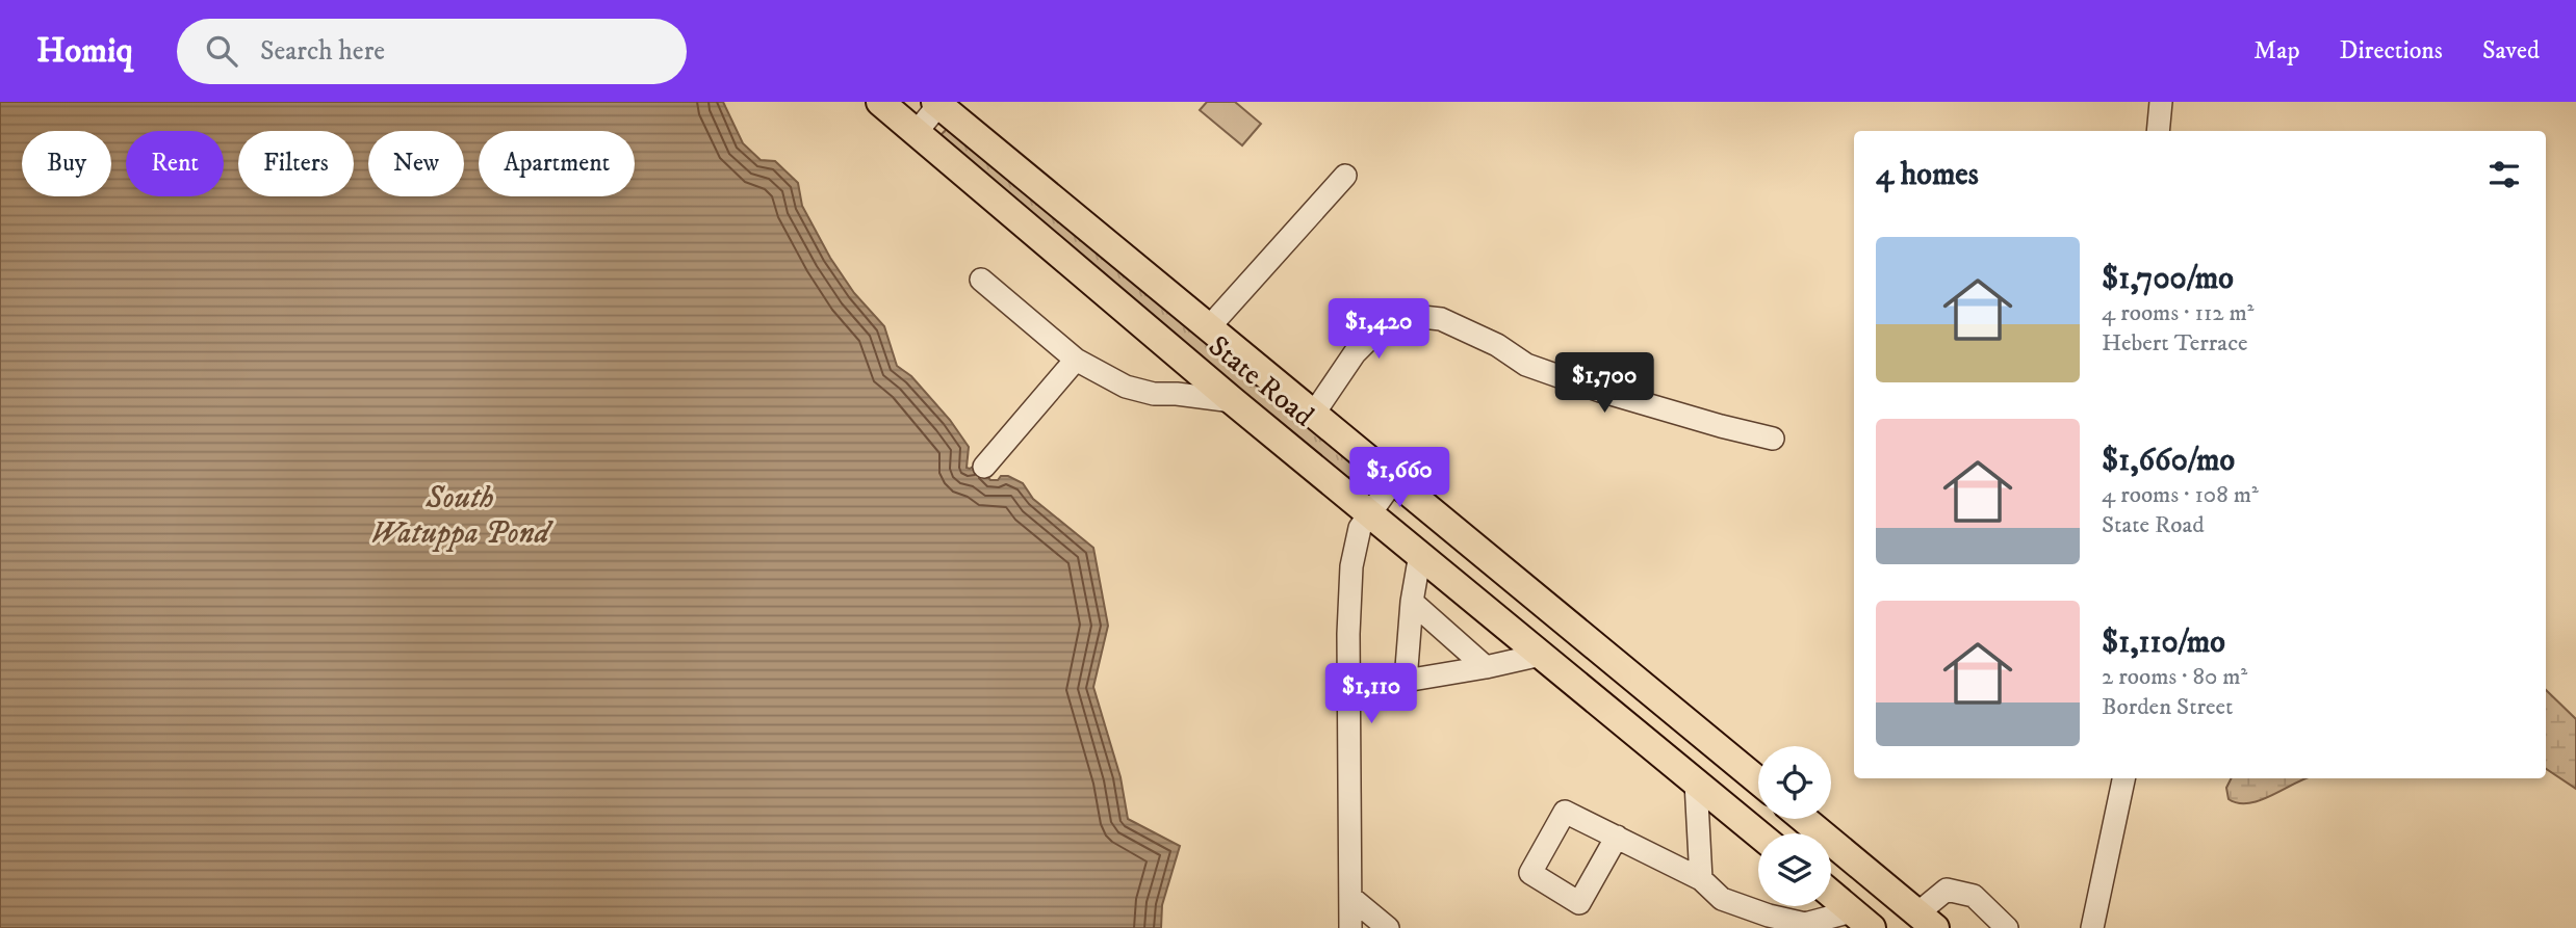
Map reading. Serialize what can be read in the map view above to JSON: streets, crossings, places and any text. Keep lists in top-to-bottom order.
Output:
{
  "streets": {
    "main road": ["State Road"]
  },
  "water": ["South Watuppa Pond"],
  "page": {
    "header": "Homiq",
    "search": "Search here",
    "nav": ["Map", "Directions", "Saved"],
    "chip": [
      "Buy",
      "Rent",
      "Filters",
      "New",
      "Apartment"
    ],
    "heading": "4 homes",
    "list": [
      {
        "name": "$1,700/mo",
        "note": "4 rooms · 112 m² · Hebert Terrace"
      },
      {
        "name": "$1,660/mo",
        "note": "4 rooms · 108 m² · State Road"
      },
      {
        "name": "$1,110/mo",
        "note": "2 rooms · 80 m² · Borden Street"
      }
    ],
    "price": [
      "$1,420",
      "$1,700",
      "$1,660",
      "$1,110"
    ]
  }
}
